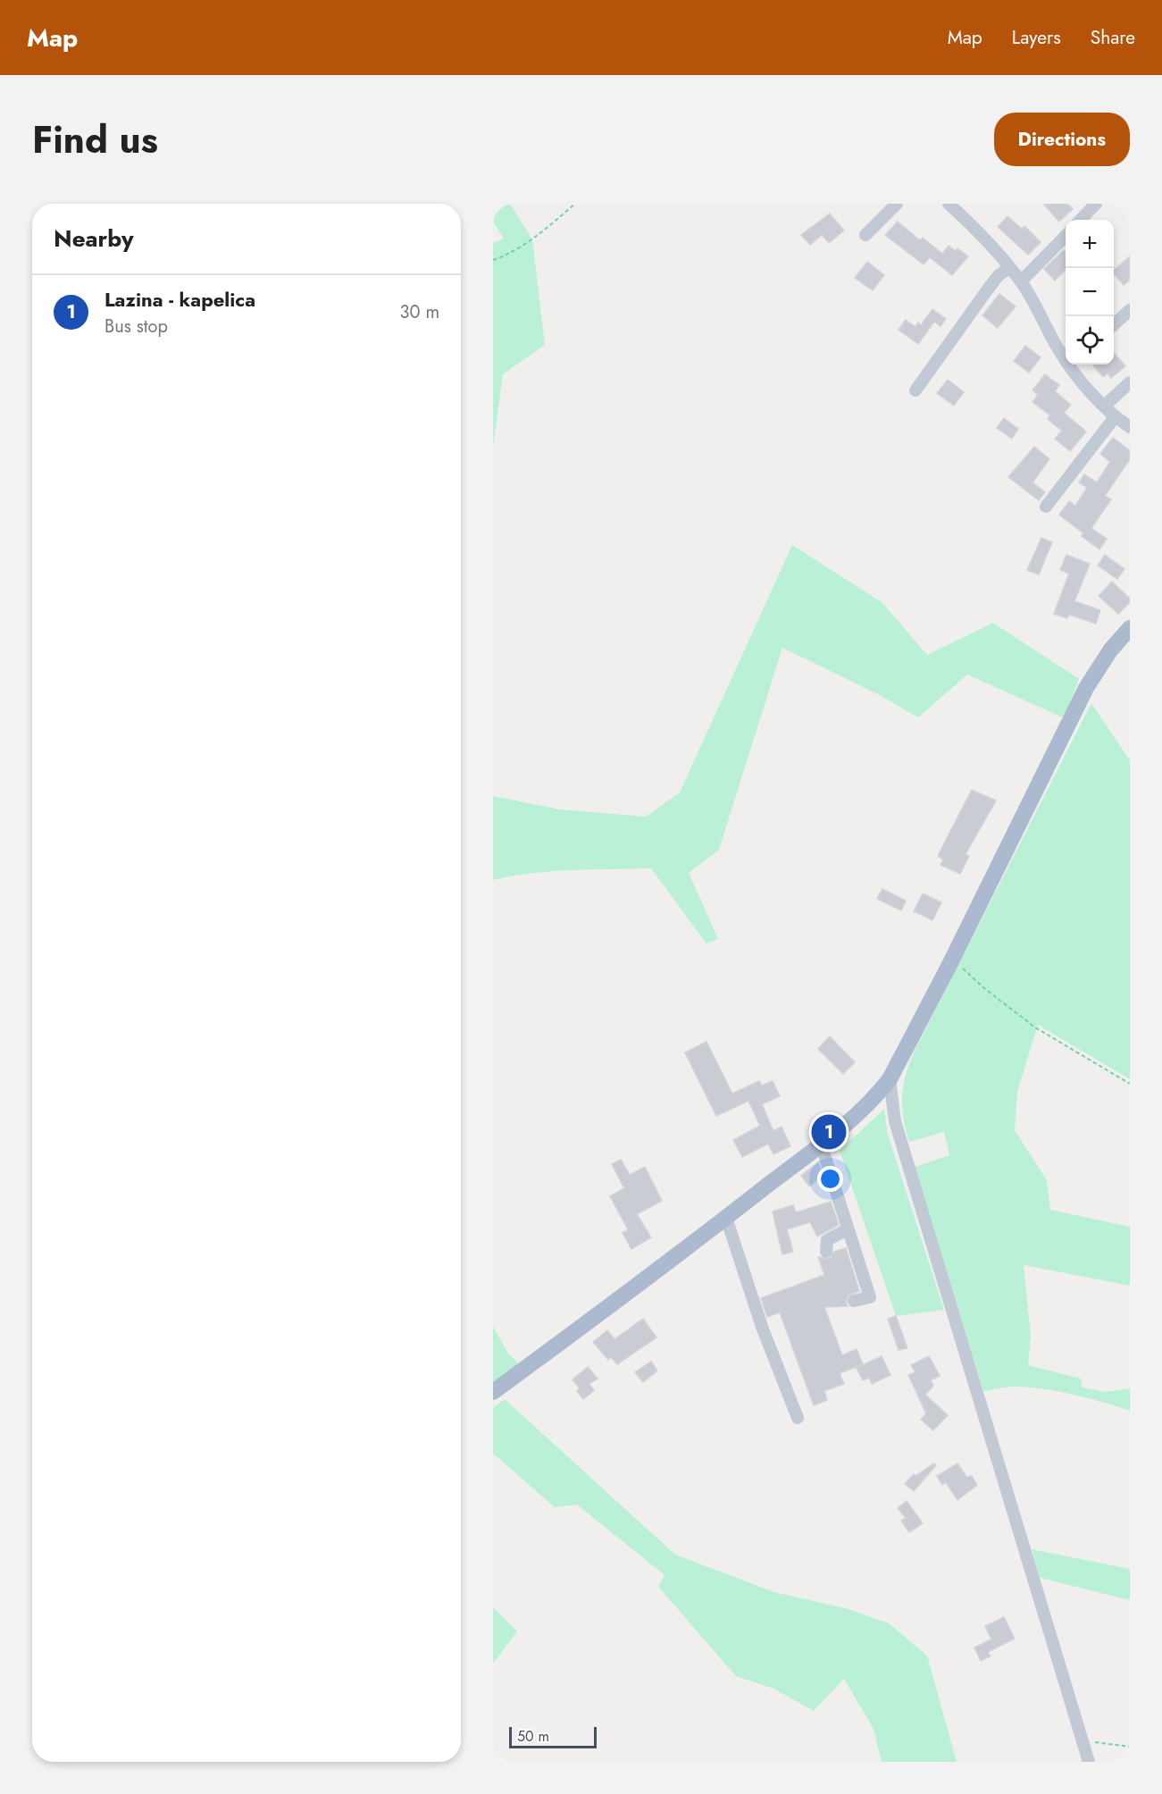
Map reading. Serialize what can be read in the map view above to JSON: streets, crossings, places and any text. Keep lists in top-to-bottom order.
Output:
{
  "scale_bar": "50 m",
  "page": {
    "header": "Map",
    "nav": ["Map", "Layers", "Share"],
    "title": "Find us",
    "buttons": "Directions",
    "heading": "Nearby",
    "map_buttons": ["+", "−"],
    "list": [
      {
        "mark": "1",
        "name": "Lazina - kapelica",
        "note": "Bus stop",
        "value": "30 m"
      }
    ],
    "pins": "1",
    "scale": "50 m"
  }
}
